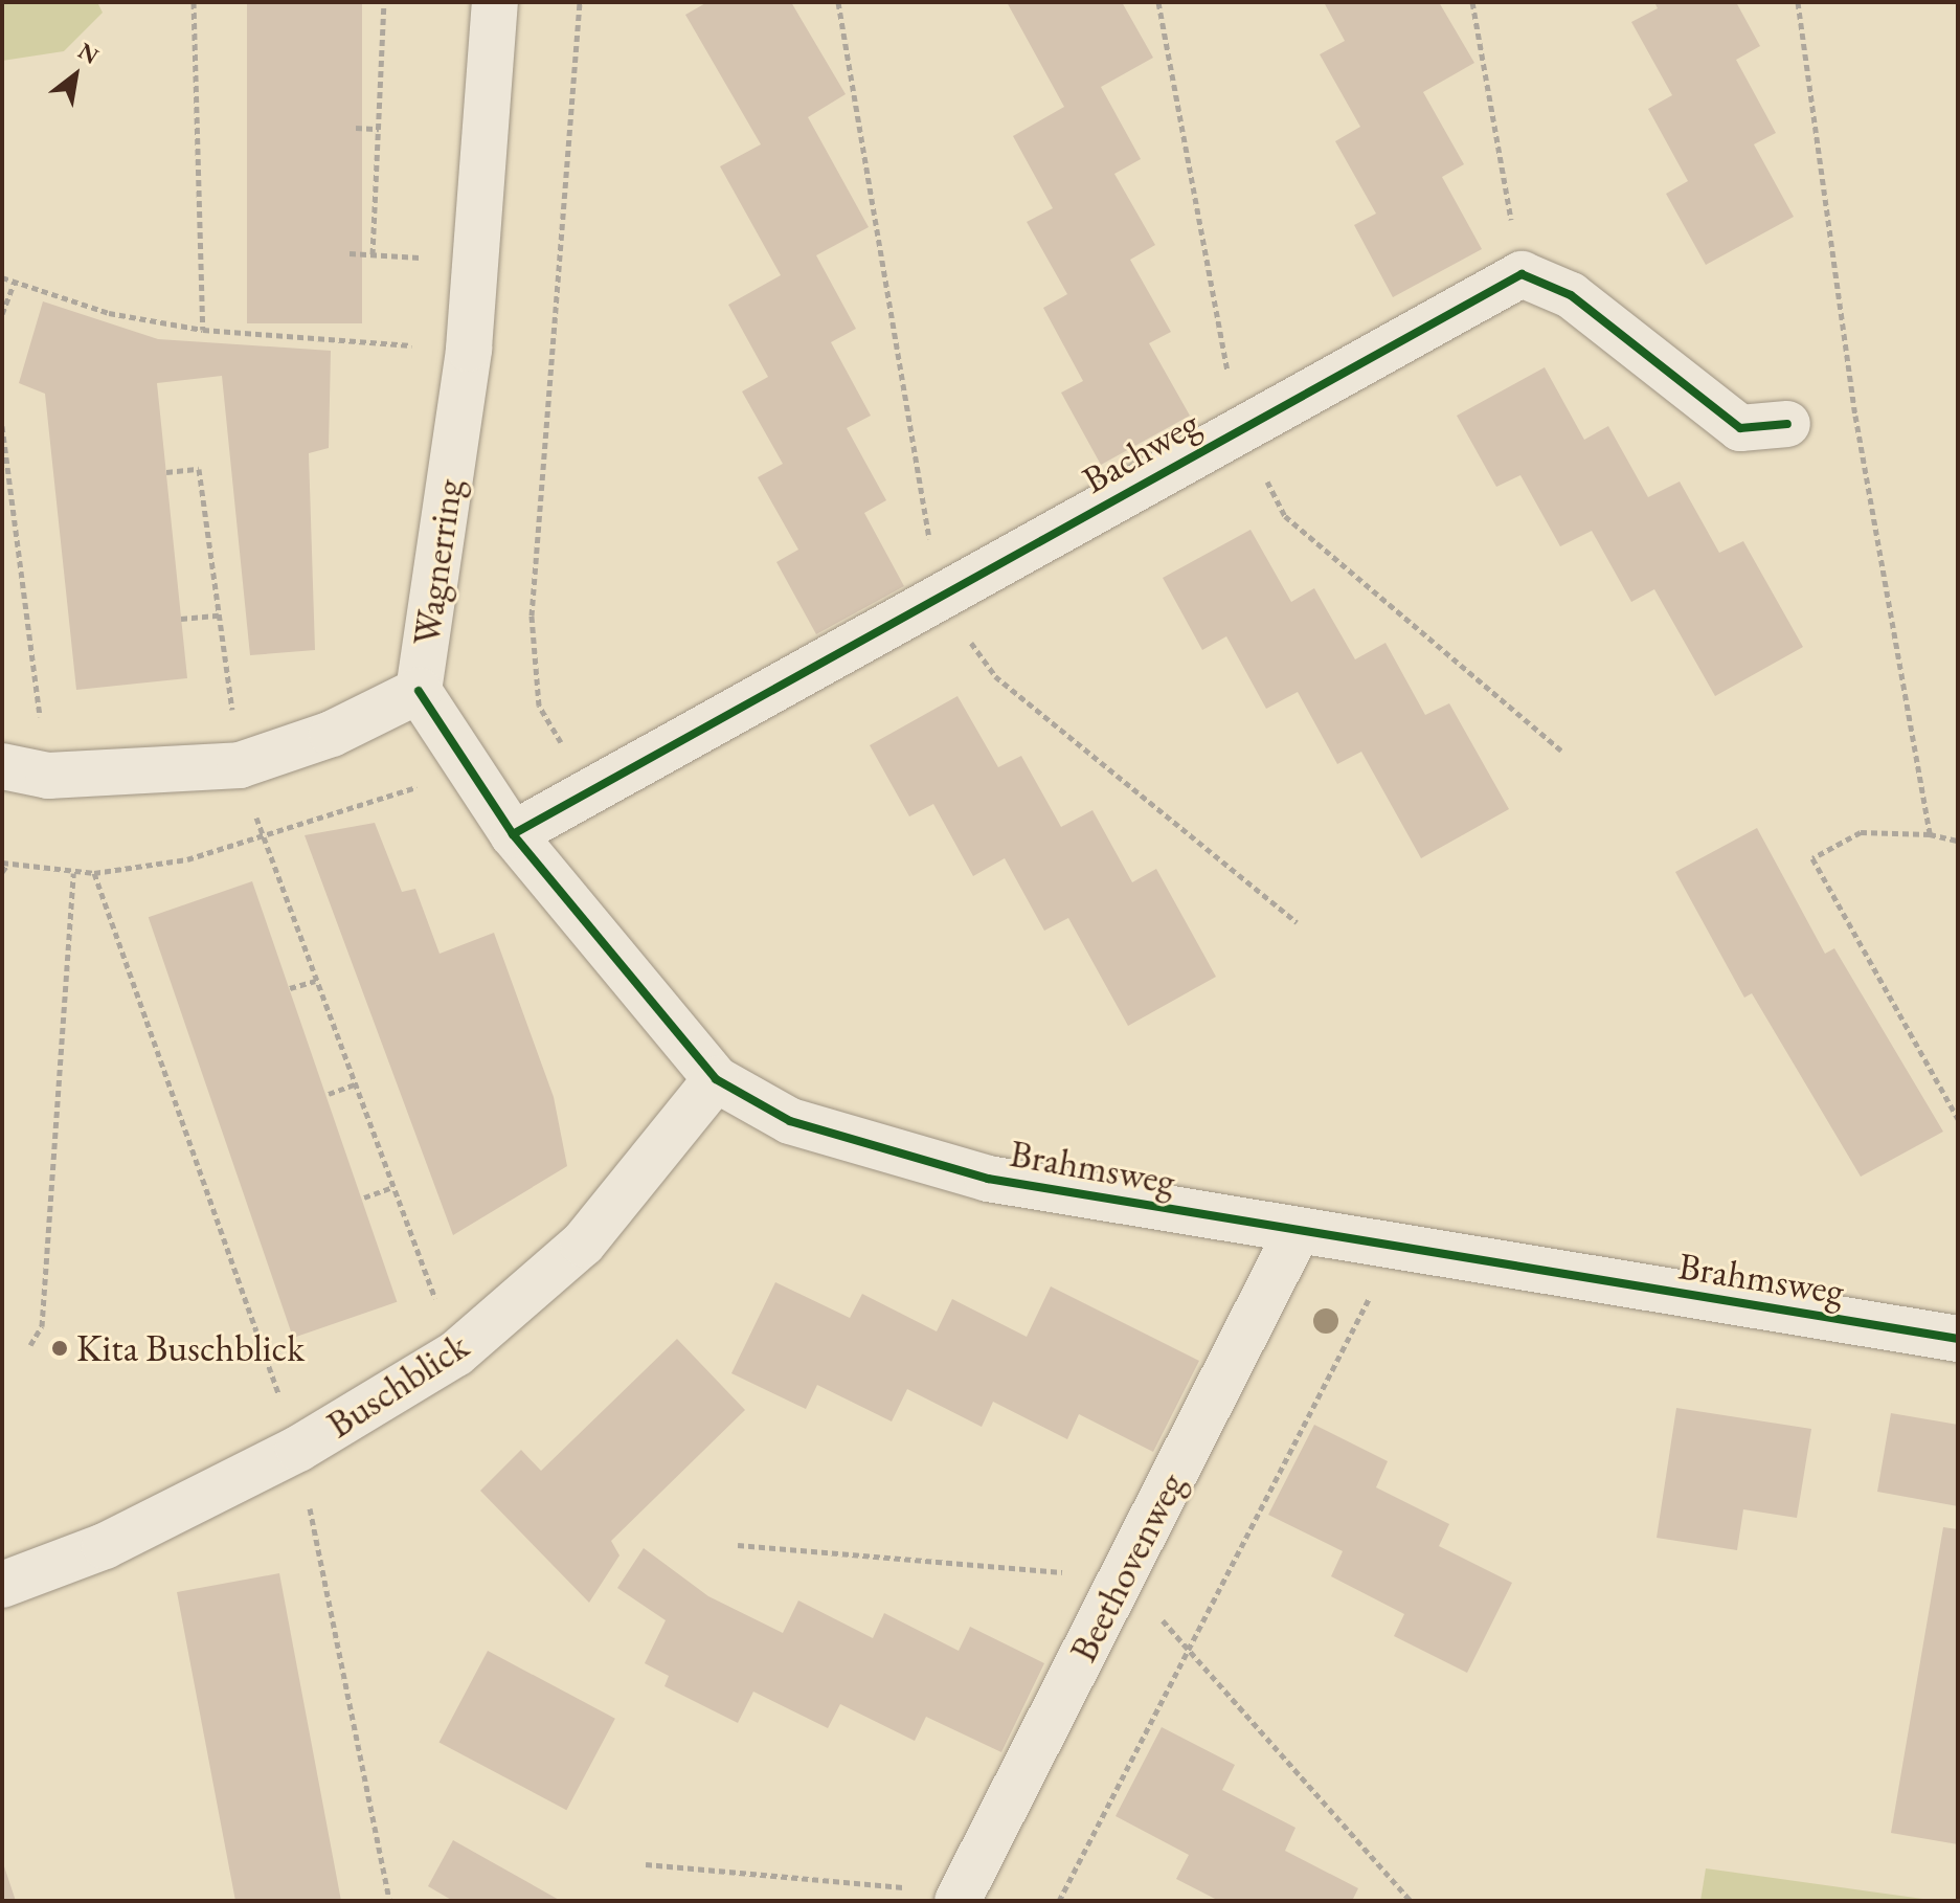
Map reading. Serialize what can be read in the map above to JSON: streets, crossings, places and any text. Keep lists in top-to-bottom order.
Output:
{
  "streets": {
    "street": [
      "Bachweg",
      "Wagnerring",
      "Brahmsweg",
      "Buschblick",
      "Beethovenweg"
    ]
  },
  "crossings": [
    ["Bachweg", "Brahmsweg"],
    ["Wagnerring", "Brahmsweg"],
    ["Brahmsweg", "Buschblick"],
    ["Brahmsweg", "Beethovenweg"]
  ],
  "places": ["Kita Buschblick"],
  "north": "top right"
}
